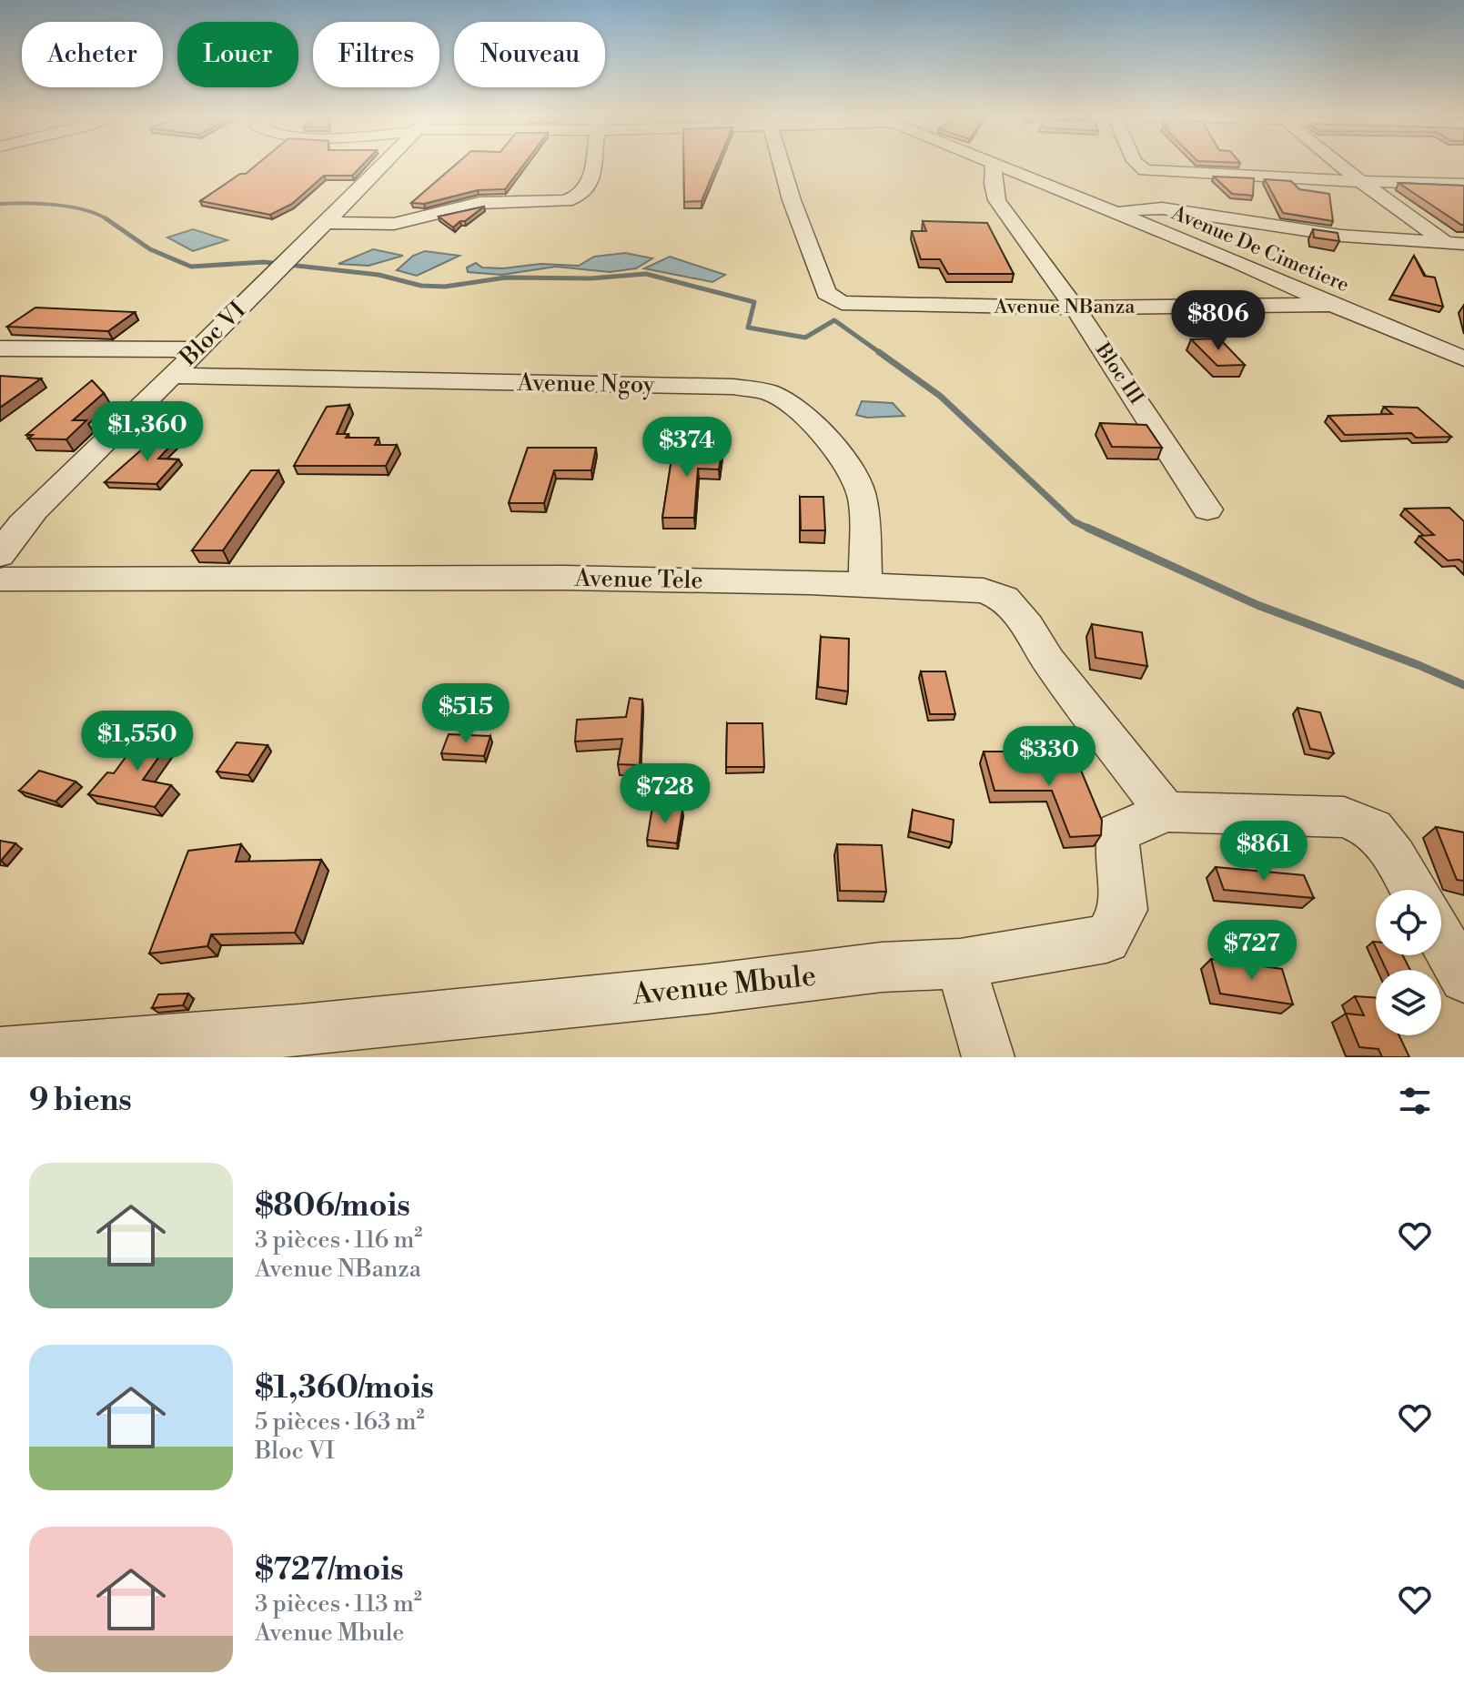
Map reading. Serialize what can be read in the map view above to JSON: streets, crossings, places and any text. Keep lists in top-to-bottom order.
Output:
{
  "streets": {
    "street": [
      "Avenue De Cimetiere",
      "Avenue NBanza",
      "Bloc VI",
      "Bloc III",
      "Avenue Ngoy",
      "Avenue Tele",
      "Avenue Mbule"
    ]
  },
  "crossings": [
    ["Avenue De Cimetiere", "Avenue NBanza"],
    ["Avenue De Cimetiere", "Bloc III"],
    ["Avenue NBanza", "Bloc III"],
    ["Bloc VI", "Avenue Ngoy"],
    ["Bloc VI", "Avenue Tele"],
    ["Avenue Ngoy", "Avenue Tele"],
    ["Avenue Tele", "Avenue Mbule"]
  ],
  "page": {
    "chip": [
      "Acheter",
      "Louer",
      "Filtres",
      "Nouveau"
    ],
    "price": [
      "$806",
      "$1,360",
      "$374",
      "$515",
      "$1,550",
      "$330",
      "$728",
      "$861",
      "$727"
    ],
    "heading": "9 biens",
    "list": [
      {
        "name": "$806/mois",
        "note": "3 pièces · 116 m² · Avenue NBanza"
      },
      {
        "name": "$1,360/mois",
        "note": "5 pièces · 163 m² · Bloc VI"
      },
      {
        "name": "$727/mois",
        "note": "3 pièces · 113 m² · Avenue Mbule"
      }
    ]
  }
}
